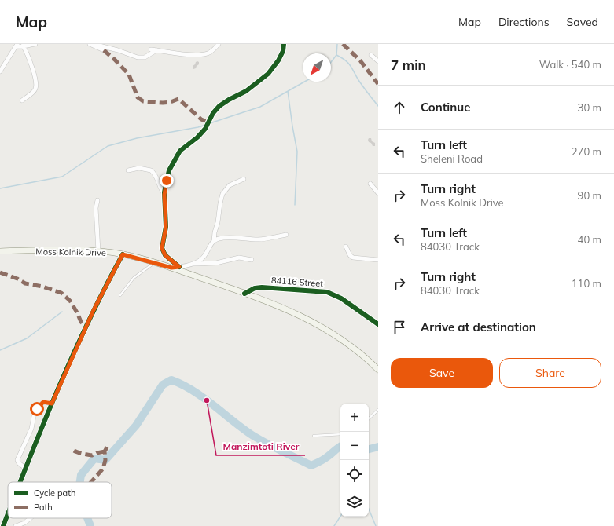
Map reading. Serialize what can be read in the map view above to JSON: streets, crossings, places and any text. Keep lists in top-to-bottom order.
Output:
{
  "streets": {
    "main road": ["Moss Kolnik Drive"],
    "street": ["84116 Street"]
  },
  "crossings": [
    ["Moss Kolnik Drive", "84116 Street"]
  ],
  "places": ["Manzimtoti River"],
  "legend": ["Cycle path", "Path"],
  "north": "bottom left",
  "page": {
    "header": "Map",
    "nav": ["Map", "Directions", "Saved"],
    "heading": ["7 min", "Walk · 540 m"],
    "list": [
      ["Continue", "30 m"],
      ["Turn left", "Sheleni Road", "270 m"],
      ["Turn right", "Moss Kolnik Drive", "90 m"],
      ["Turn left", "84030 Track", "40 m"],
      ["Turn right", "84030 Track", "110 m"],
      "Arrive at destination"
    ],
    "buttons": ["Save", "Share"],
    "map_buttons": ["+", "−"]
  }
}
